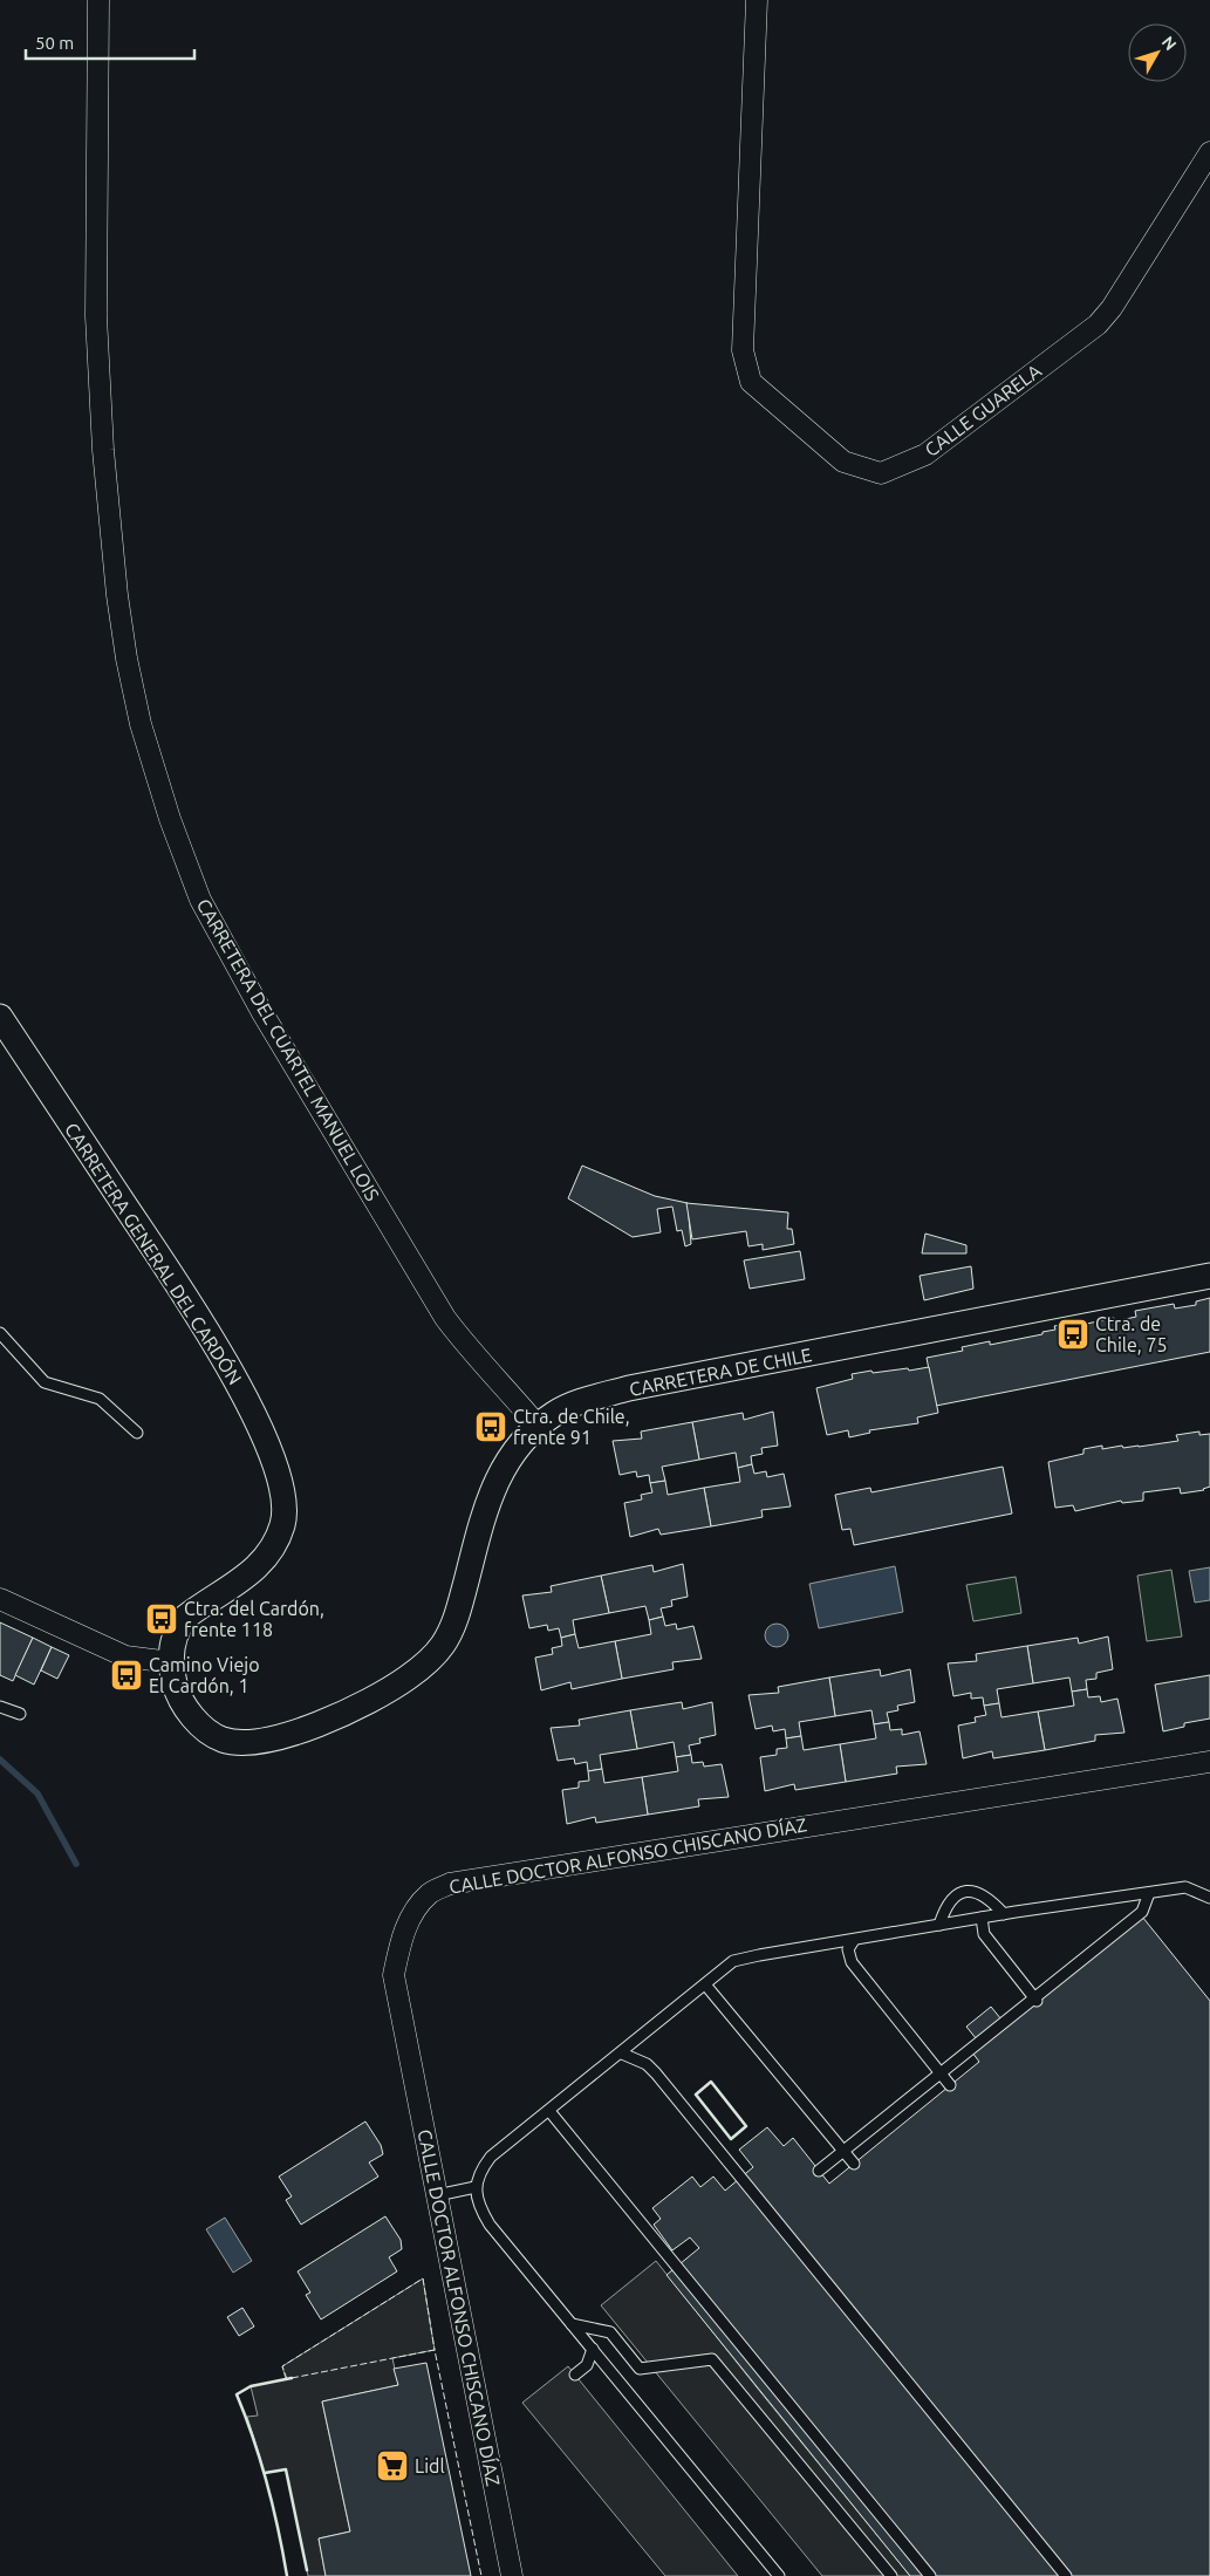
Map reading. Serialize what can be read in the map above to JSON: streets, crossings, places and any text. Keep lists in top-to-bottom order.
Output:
{
  "streets": {
    "street": [
      "CALLE GUARELA",
      "CARRETERA DEL CUARTEL MANUEL LOIS",
      "CARRETERA GENERAL DEL CARDÓN",
      "CARRETERA DE CHILE",
      "CALLE DOCTOR ALFONSO CHISCANO DÍAZ"
    ]
  },
  "crossings": [
    ["CARRETERA DEL CUARTEL MANUEL LOIS", "CARRETERA DE CHILE"],
    ["CARRETERA GENERAL DEL CARDÓN", "CARRETERA DE CHILE"]
  ],
  "places": {
    "bus stop": [
      "Ctra. de Chile, 75",
      "Ctra. de Chile, frente 91",
      "Ctra. del Cardón, frente 118",
      "Camino Viejo El Cardón, 1"
    ],
    "supermarket": ["Lidl"]
  },
  "scale_bar": "50 m",
  "north": "top right"
}
